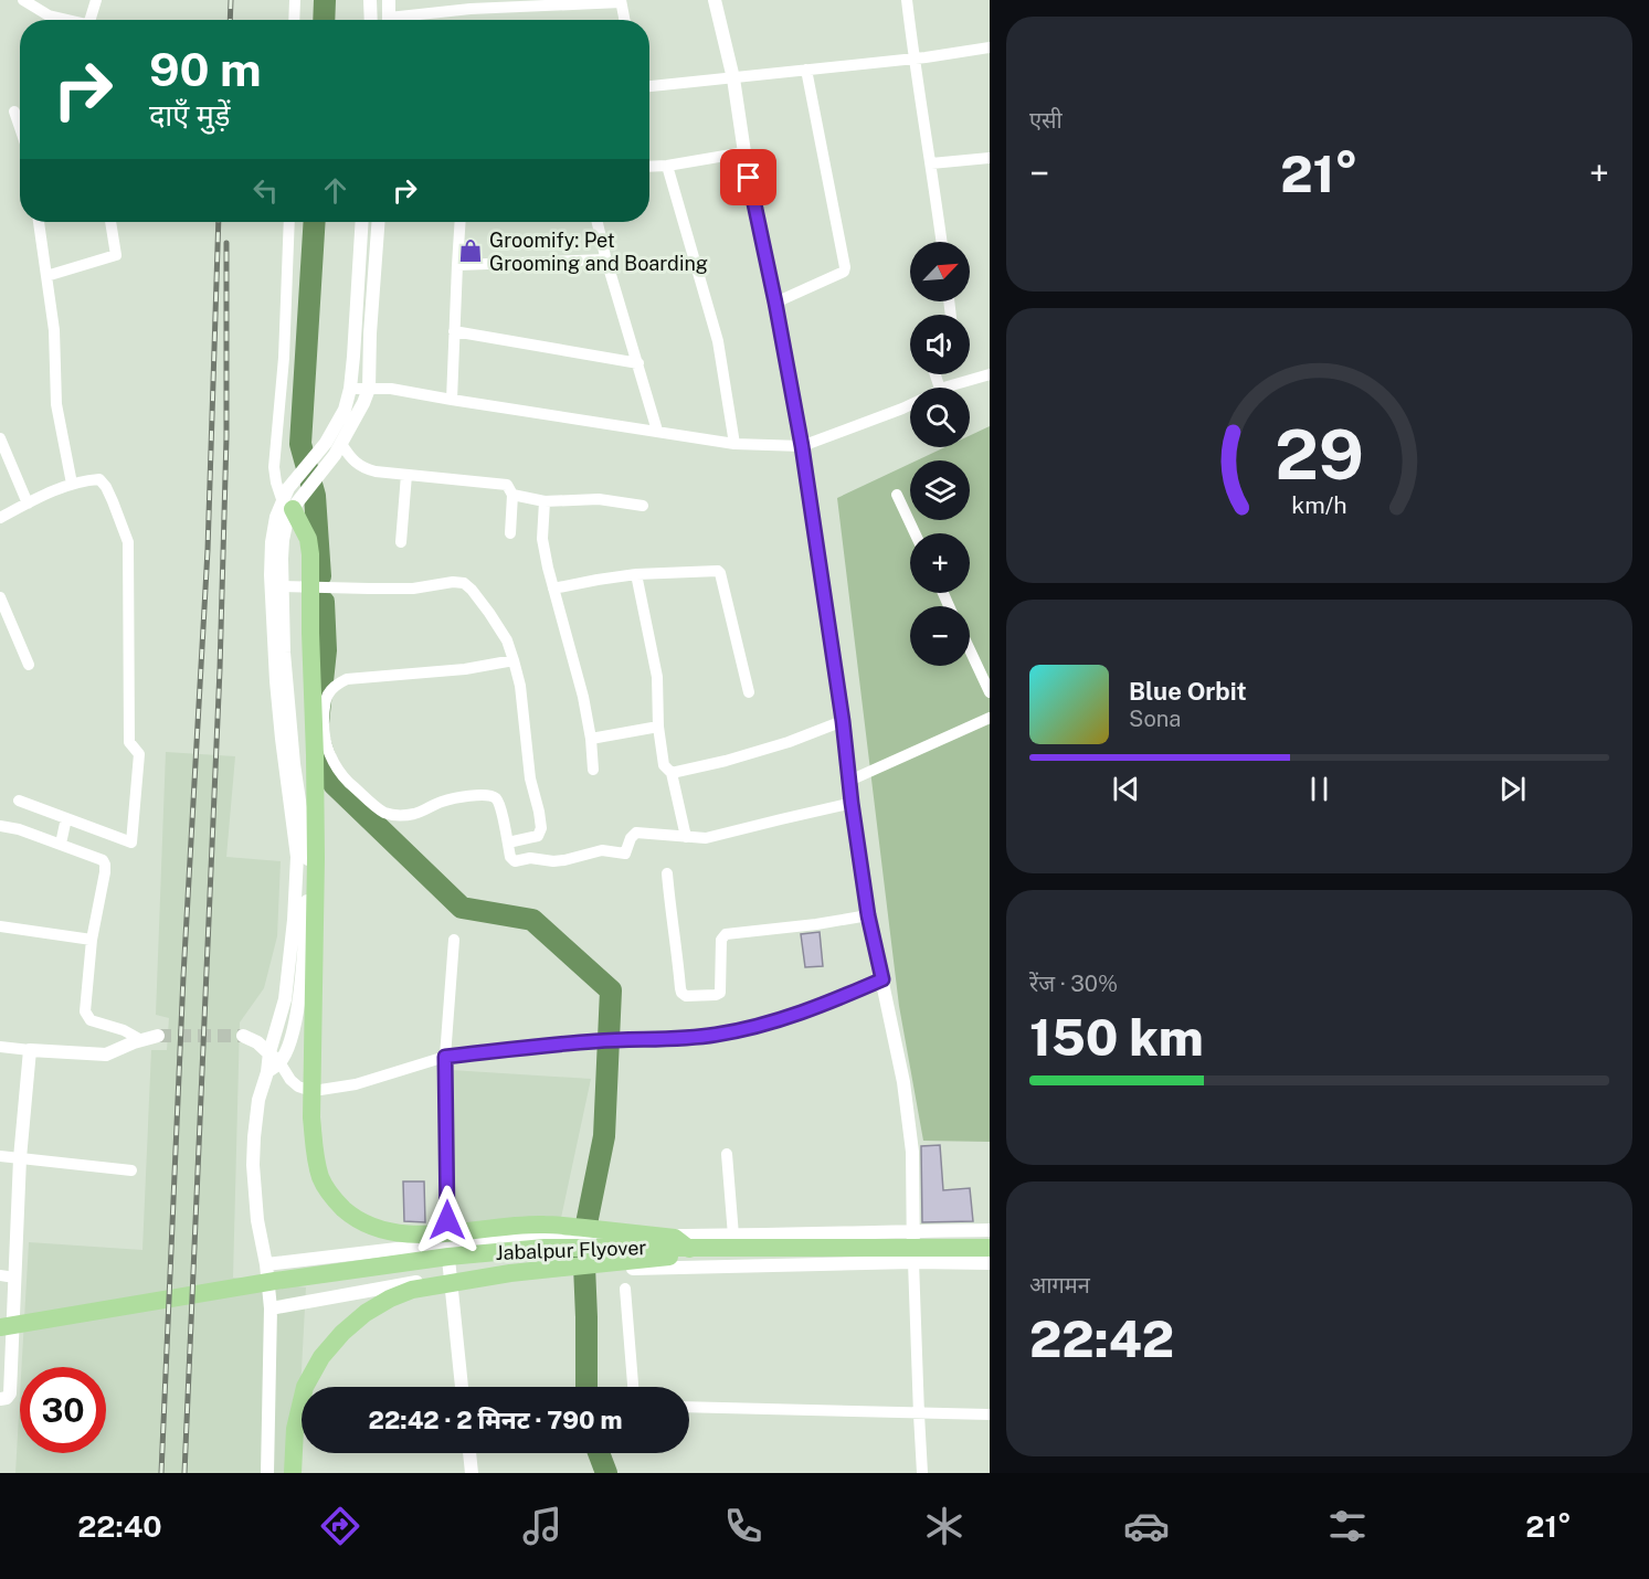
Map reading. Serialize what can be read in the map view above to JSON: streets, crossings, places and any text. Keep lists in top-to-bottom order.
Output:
{
  "streets": {
    "main road": ["Jabalpur Flyover"]
  },
  "places": {
    "shop": ["Groomify: Pet Grooming and Boarding"]
  },
  "north": "top right",
  "page": {
    "tile": [
      "एसी",
      ["रेंज · 30%", "150 km"],
      ["आगमन", "22:42"]
    ],
    "turn": ["90 m", "दाएँ मुड़ें"],
    "heat": ["−", "21°", "+"],
    "map_buttons": ["+", "−"],
    "song": ["Blue Orbit", "Sona"],
    "limit": "30",
    "trip": "22:42 · 2 मिनट · 790 m",
    "tabs": ["22:40", "21°"],
    "gauge": ["29", "km/h"]
  }
}
